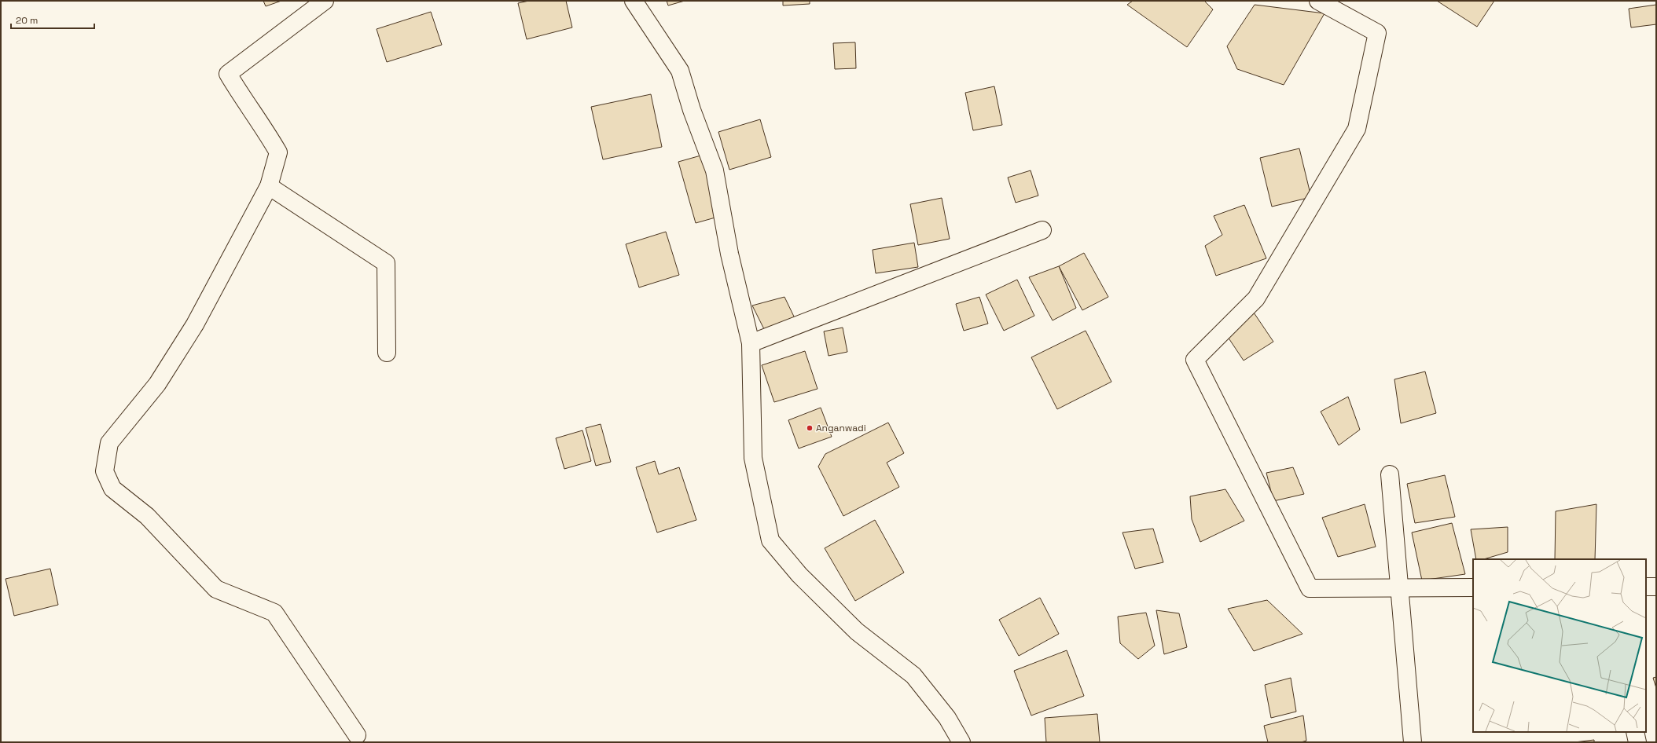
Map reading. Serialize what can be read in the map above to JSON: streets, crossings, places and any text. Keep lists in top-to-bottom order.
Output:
{
  "places": ["Anganwadi"],
  "scale_bar": "20 m"
}
